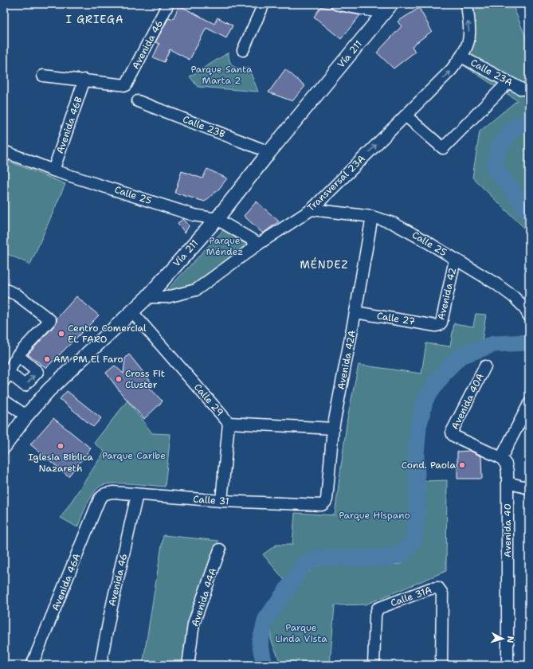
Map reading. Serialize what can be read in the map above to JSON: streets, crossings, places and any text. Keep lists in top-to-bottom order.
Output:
{
  "streets": {
    "main road": ["Vía 211"],
    "street": [
      "Avenida 46",
      "Calle 23A",
      "Avenida 46B",
      "Calle 23B",
      "Transversal 23A",
      "Calle 25",
      "Avenida 42",
      "Calle 27",
      "Avenida 42A",
      "Calle 29",
      "Avenida 40A",
      "Calle 31",
      "Avenida 40",
      "Avenida 46A",
      "Calle 31A",
      "Avenida 44A"
    ]
  },
  "crossings": [
    ["Avenida 46", "Avenida 46B"],
    ["Avenida 46", "Calle 31"],
    ["Vía 211", "Calle 23B"],
    ["Vía 211", "Transversal 23A"],
    ["Vía 211", "Calle 25"],
    ["Vía 211", "Calle 29"],
    ["Calle 23A", "Transversal 23A"],
    ["Avenida 46B", "Calle 25"],
    ["Transversal 23A", "Calle 25"],
    ["Calle 25", "Avenida 42"],
    ["Calle 25", "Avenida 42A"],
    ["Avenida 42", "Calle 27"],
    ["Calle 27", "Avenida 42A"],
    ["Avenida 42A", "Calle 29"],
    ["Avenida 42A", "Calle 31"],
    ["Avenida 40A", "Avenida 40"],
    ["Calle 31", "Avenida 46A"]
  ],
  "one_way": ["Transversal 23A"],
  "districts": ["I GRIEGA", "MÉNDEZ"],
  "parks": [
    "Parque Santa Marta 2",
    "Parque Méndez",
    "Parque Caribe",
    "Parque Hispano",
    "Parque Linda Vista"
  ],
  "places": [
    "Centro Comercial EL FARO",
    "AM PM El Faro",
    "Cross Fit Cluster",
    "Iglesia Biblica Nazareth",
    "Cond. Paola"
  ],
  "north": "right"
}
